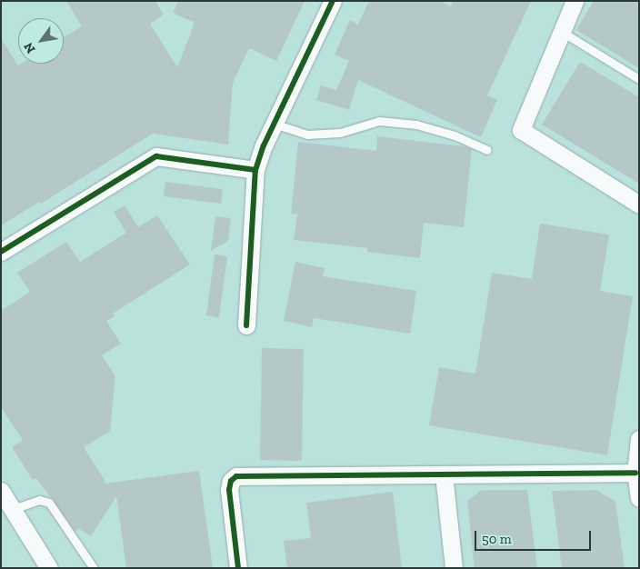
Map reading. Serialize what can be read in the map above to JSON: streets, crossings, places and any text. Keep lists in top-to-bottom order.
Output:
{
  "scale_bar": "50 m",
  "north": "bottom left"
}
